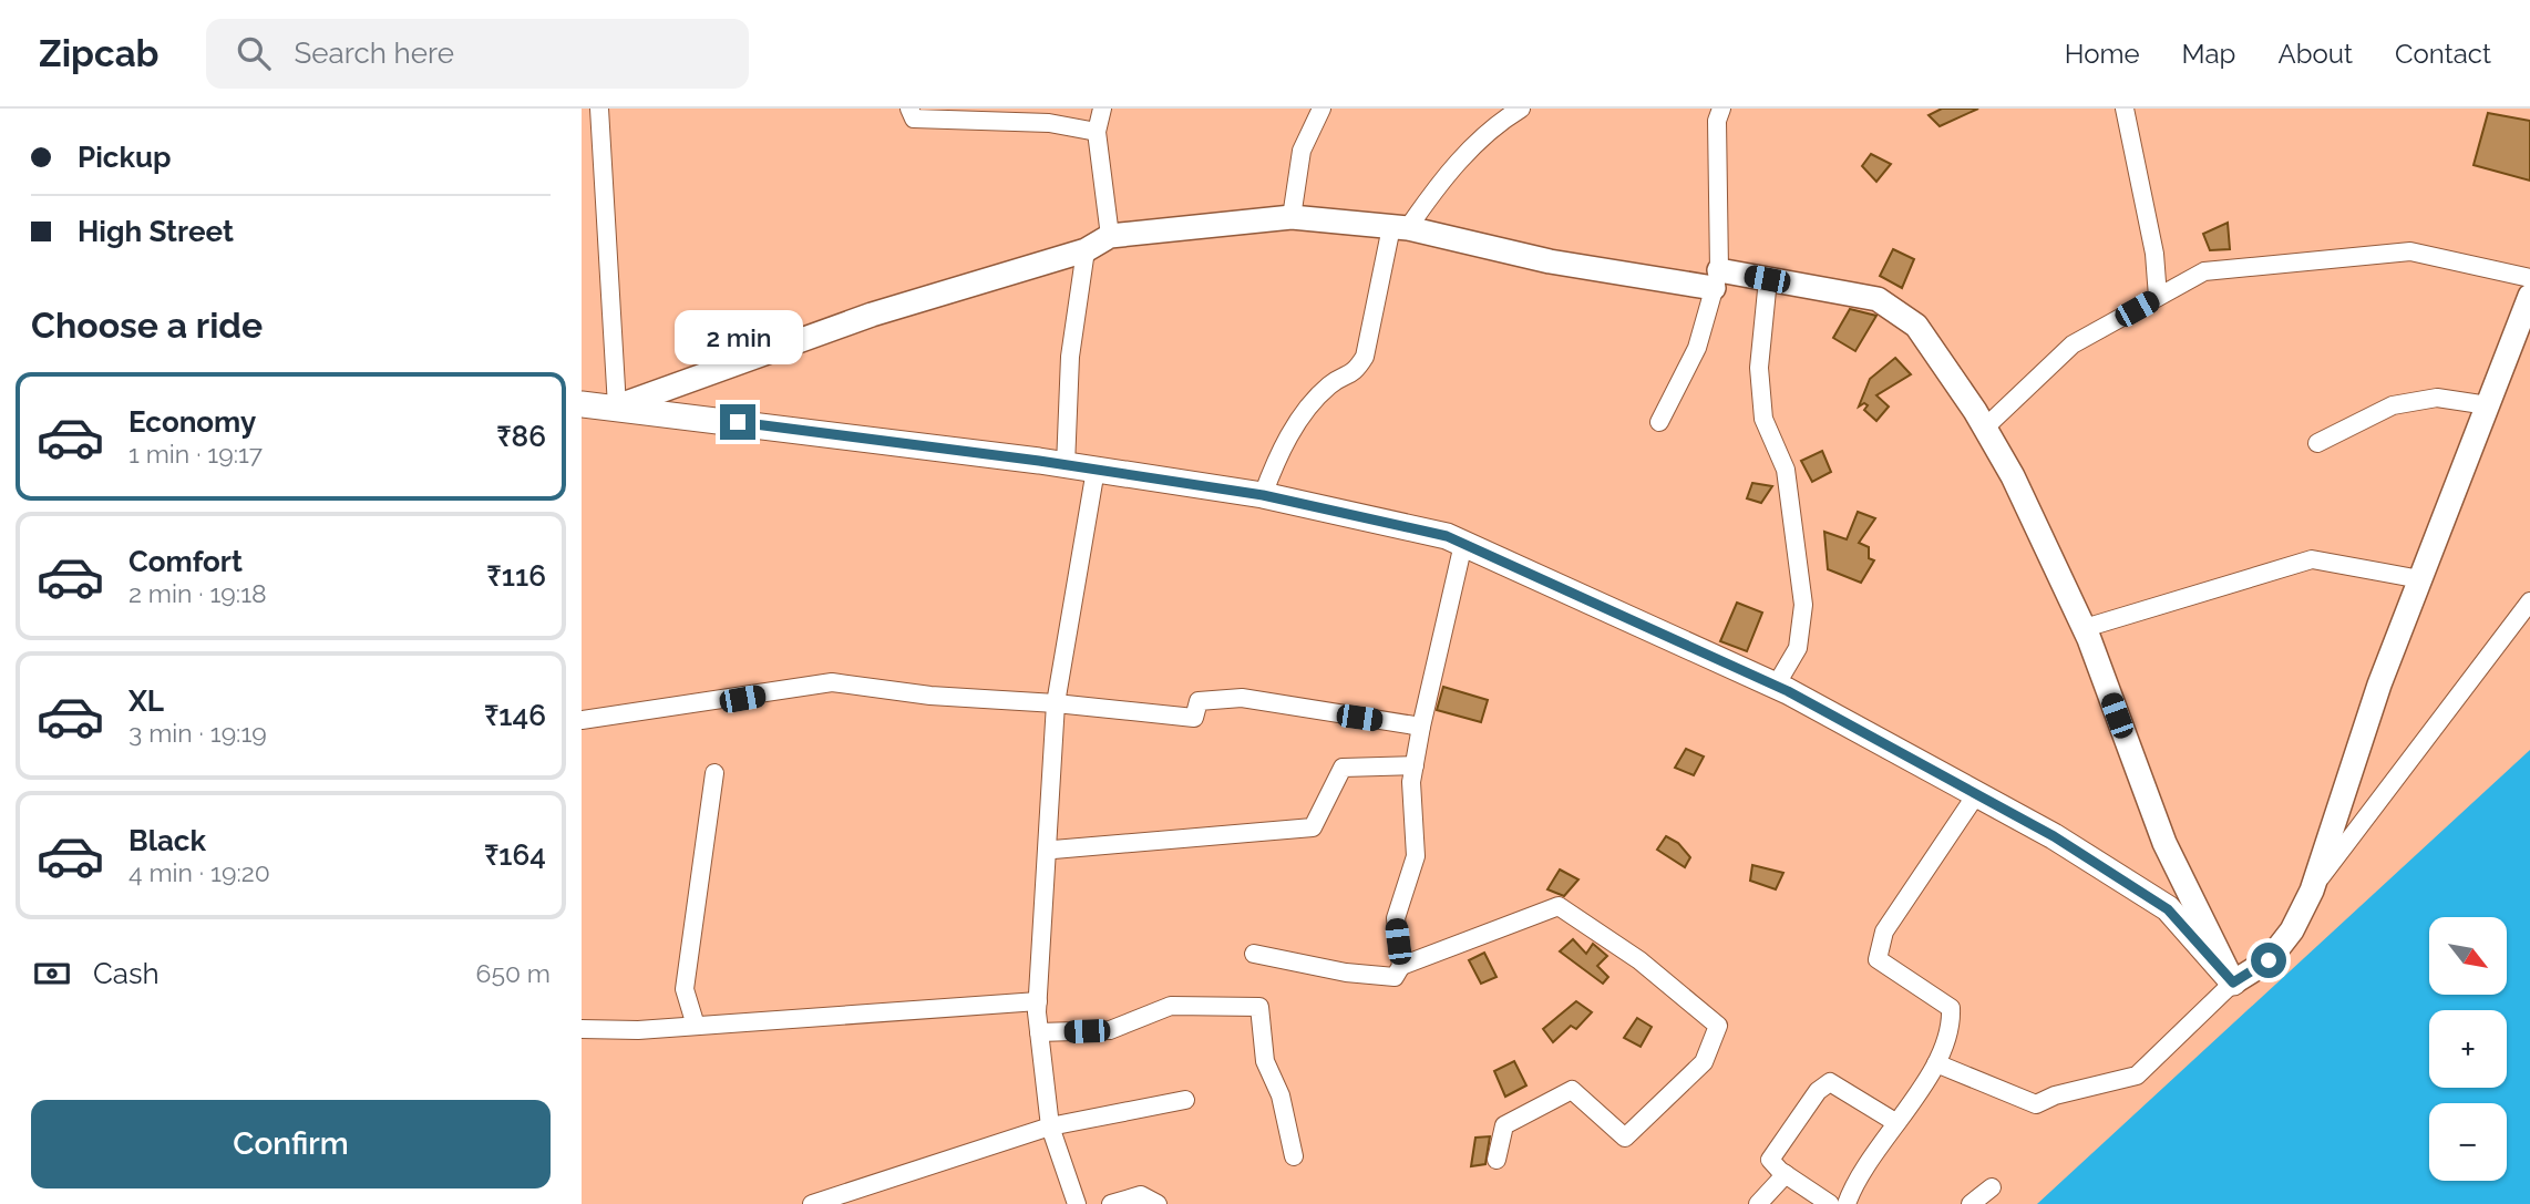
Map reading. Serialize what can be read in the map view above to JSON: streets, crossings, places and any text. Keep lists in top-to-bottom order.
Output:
{
  "north": "bottom right",
  "page": {
    "header": "Zipcab",
    "search": "Search here",
    "nav": [
      "Home",
      "Map",
      "About",
      "Contact"
    ],
    "banner": ["Pickup", "High Street"],
    "heading": "Choose a ride",
    "bubble": "2 min",
    "list": [
      {
        "name": "Economy",
        "note": "1 min · 19:17",
        "value": "₹86"
      },
      {
        "name": "Comfort",
        "note": "2 min · 19:18",
        "value": "₹116"
      },
      {
        "name": "XL",
        "note": "3 min · 19:19",
        "value": "₹146"
      },
      {
        "name": "Black",
        "note": "4 min · 19:20",
        "value": "₹164"
      }
    ],
    "map_buttons": ["+", "−"],
    "pay": ["Cash", "650 m"],
    "buttons": "Confirm"
  }
}
